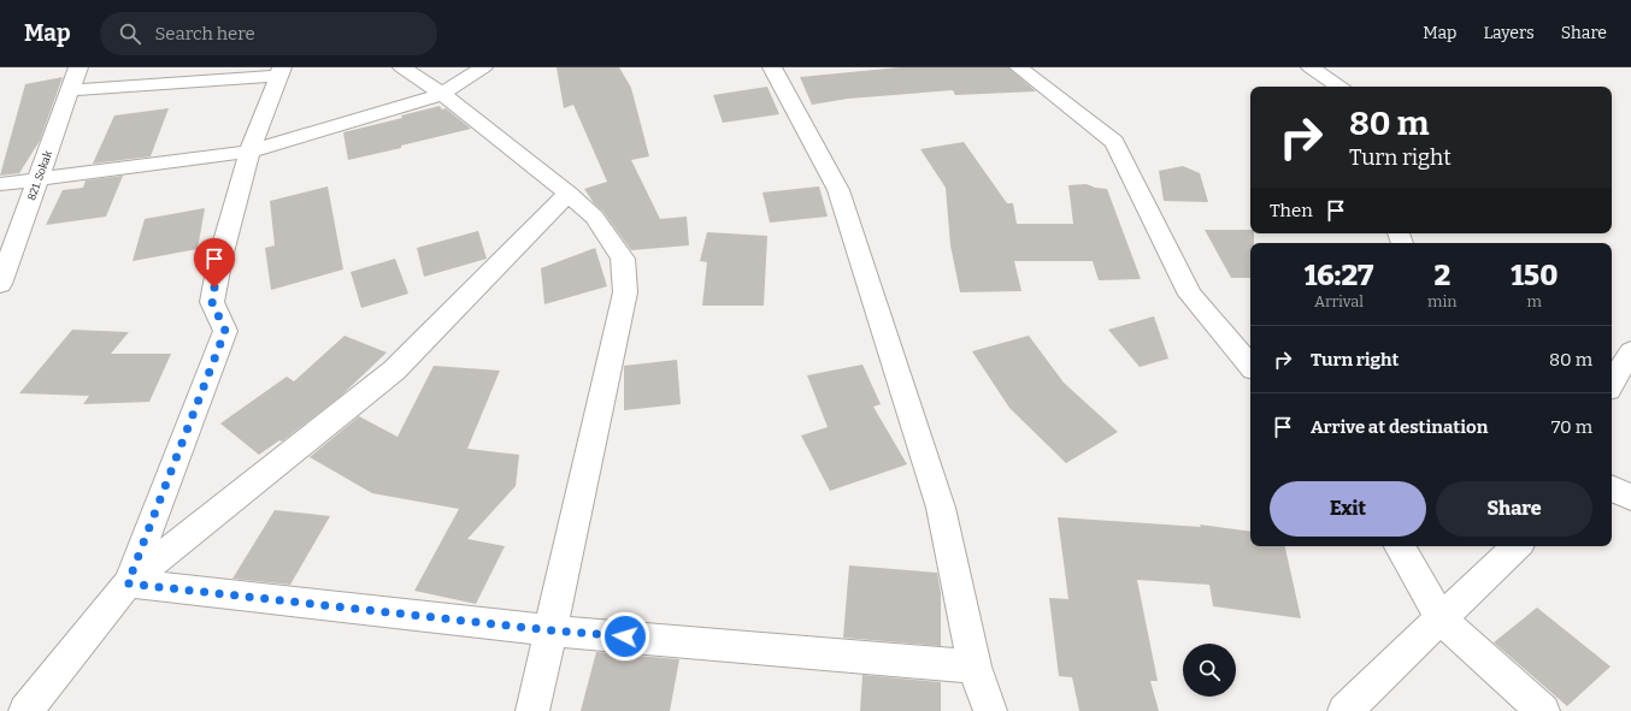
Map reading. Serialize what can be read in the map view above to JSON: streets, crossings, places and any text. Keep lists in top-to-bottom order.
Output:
{
  "streets": {
    "street": ["821. Sokak"]
  },
  "page": {
    "header": "Map",
    "search": "Search here",
    "nav": ["Map", "Layers", "Share"],
    "turn": ["80 m", "Turn right"],
    "then": "Then",
    "eta": [
      "16:27",
      "Arrival",
      "2",
      "min",
      "150",
      "m"
    ],
    "list": [
      {
        "name": "Turn right",
        "value": "80 m"
      },
      {
        "name": "Arrive at destination",
        "value": "70 m"
      }
    ],
    "buttons": ["Exit", "Share"]
  }
}
